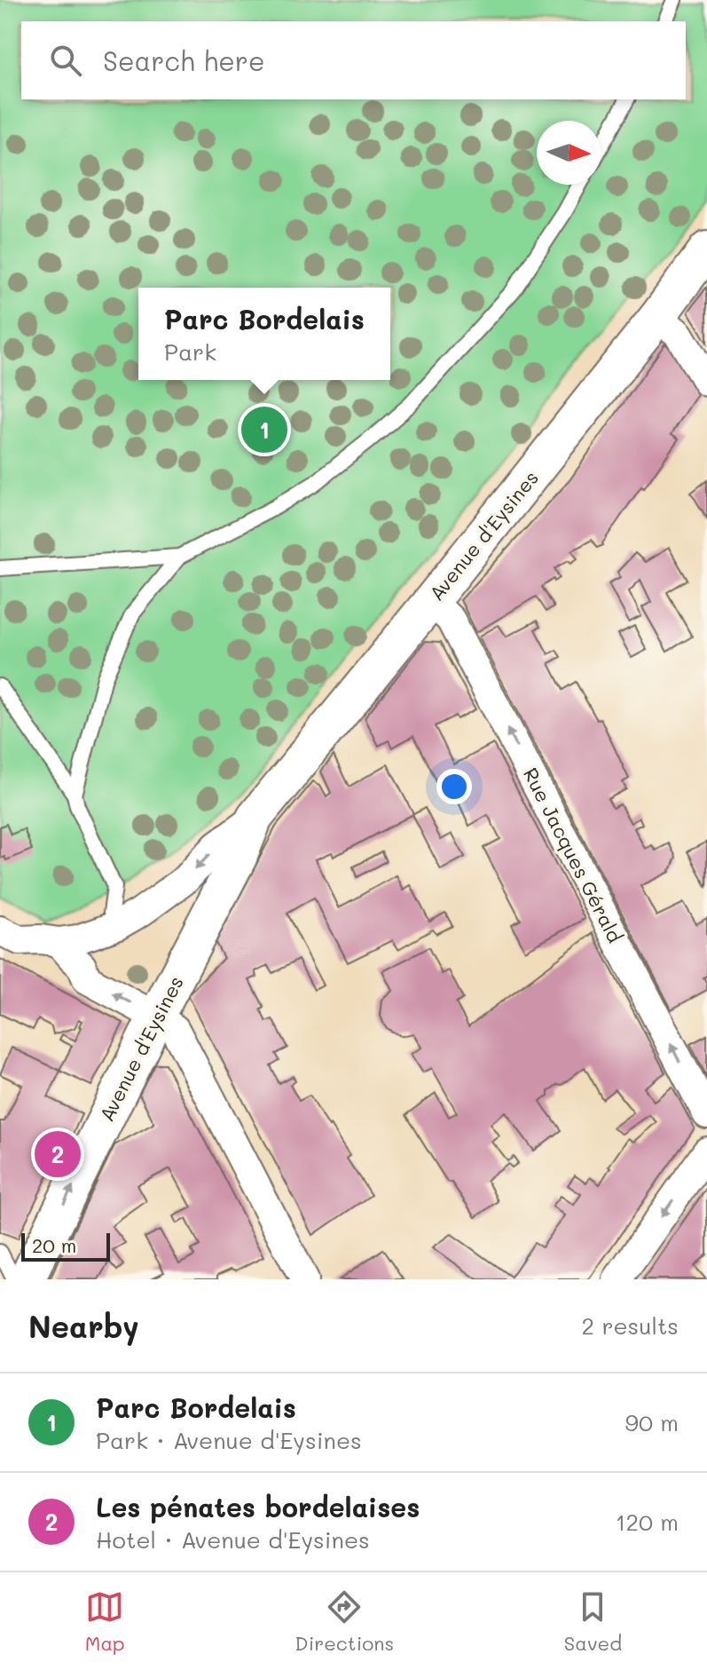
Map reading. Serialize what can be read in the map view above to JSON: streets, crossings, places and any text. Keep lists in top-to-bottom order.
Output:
{
  "streets": {
    "street": ["Avenue d'Eysines", "Rue Jacques Gérald"]
  },
  "crossings": [
    ["Avenue d'Eysines", "Rue Jacques Gérald"]
  ],
  "one_way": ["Rue Jacques Gérald"],
  "scale_bar": "20 m",
  "north": "right",
  "page": {
    "search": "Search here",
    "popup": ["Parc Bordelais", "Park"],
    "pins": ["1", "2"],
    "scale": "20 m",
    "heading": ["Nearby", "2 results"],
    "list": [
      {
        "mark": "1",
        "name": "Parc Bordelais",
        "note": "Park · Avenue d'Eysines",
        "value": "90 m"
      },
      {
        "mark": "2",
        "name": "Les pénates bordelaises",
        "note": "Hotel · Avenue d'Eysines",
        "value": "120 m"
      }
    ],
    "nav": ["Map", "Directions", "Saved"]
  }
}
